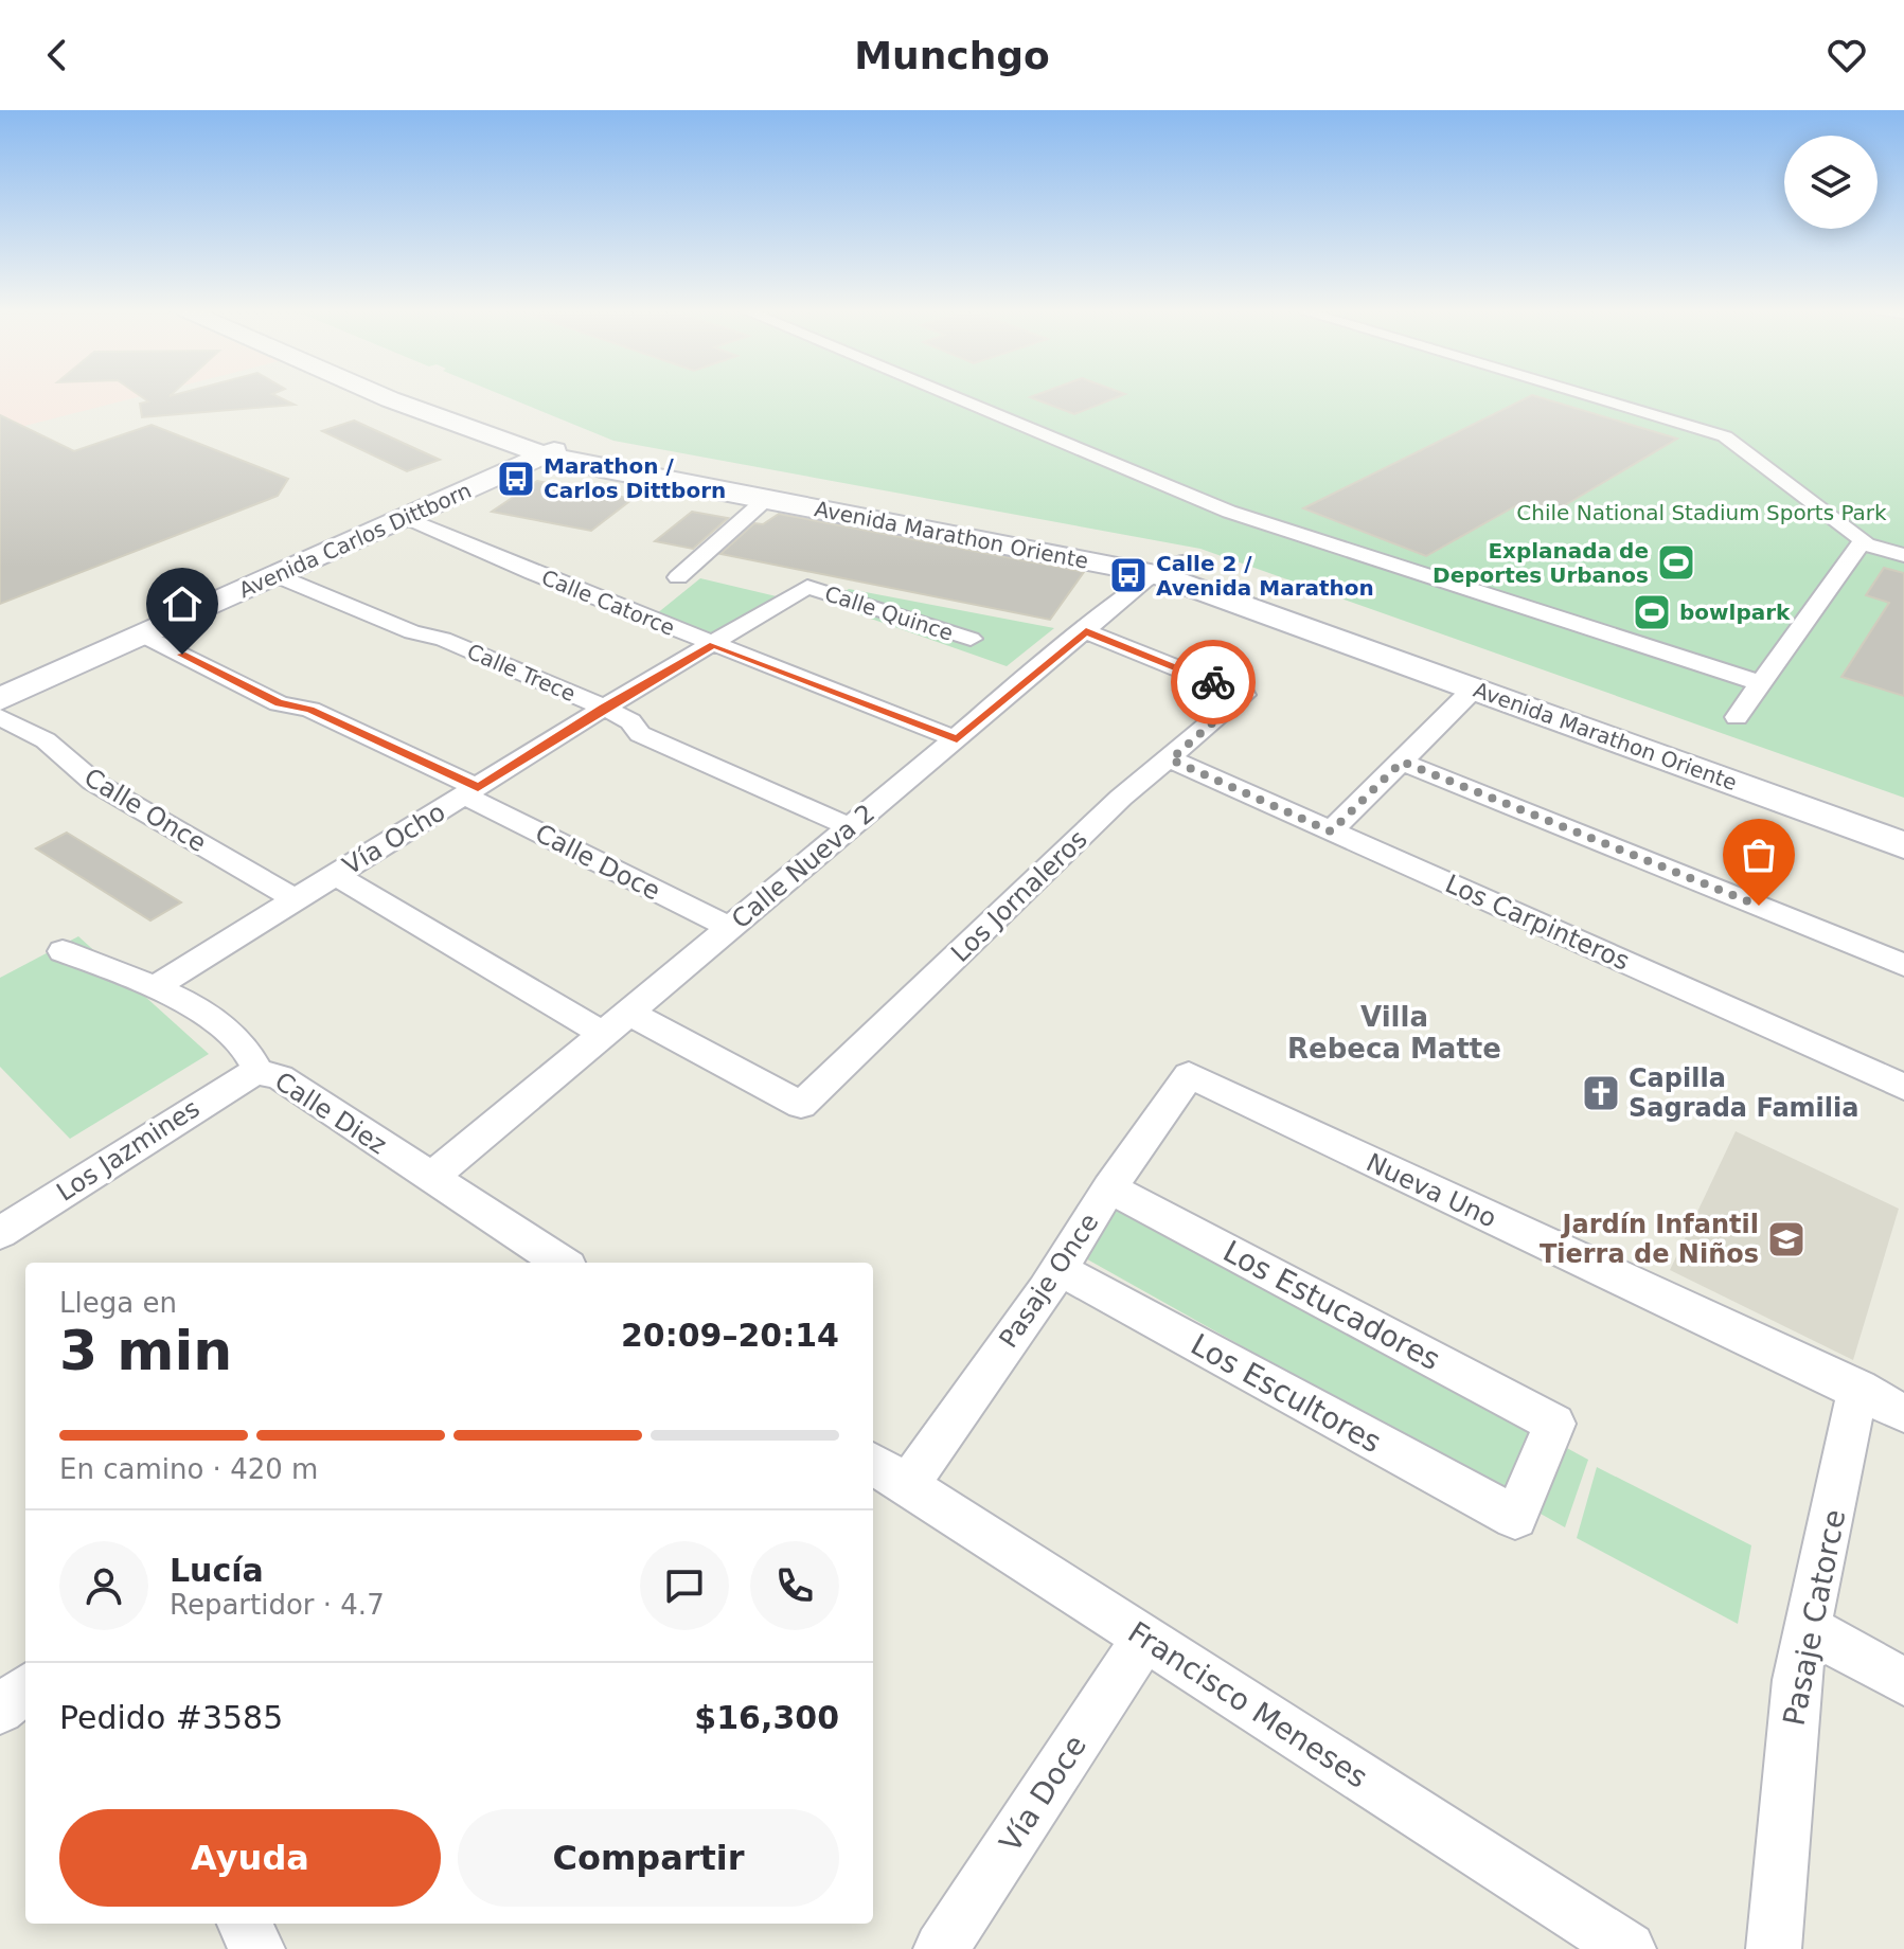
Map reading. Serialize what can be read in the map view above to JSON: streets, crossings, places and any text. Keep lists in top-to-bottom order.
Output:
{
  "streets": {
    "main road": ["Avenida Marathon Oriente", "Avenida Carlos Dittborn"],
    "street": [
      "Calle Catorce",
      "Calle Quince",
      "Calle Trece",
      "Calle Once",
      "Vía Ocho",
      "Calle Doce",
      "Calle Nueva 2",
      "Los Jornaleros",
      "Los Carpinteros",
      "Calle Diez",
      "Los Jazmines",
      "Nueva Uno",
      "Pasaje Once",
      "Los Estucadores",
      "Los Escultores",
      "Pasaje Catorce",
      "Francisco Meneses",
      "Vía Doce"
    ]
  },
  "crossings": [
    ["Avenida Marathon Oriente", "Avenida Carlos Dittborn"],
    ["Avenida Marathon Oriente", "Calle Nueva 2"],
    ["Avenida Carlos Dittborn", "Calle Catorce"],
    ["Avenida Carlos Dittborn", "Calle Trece"],
    ["Avenida Carlos Dittborn", "Calle Doce"],
    ["Calle Catorce", "Vía Ocho"],
    ["Calle Catorce", "Calle Nueva 2"],
    ["Calle Quince", "Vía Ocho"],
    ["Calle Trece", "Vía Ocho"],
    ["Calle Trece", "Calle Nueva 2"],
    ["Calle Once", "Vía Ocho"],
    ["Vía Ocho", "Calle Doce"],
    ["Vía Ocho", "Calle Diez"],
    ["Calle Doce", "Calle Nueva 2"],
    ["Calle Nueva 2", "Los Jornaleros"],
    ["Calle Nueva 2", "Calle Diez"],
    ["Los Jornaleros", "Los Carpinteros"],
    ["Calle Diez", "Los Jazmines"],
    ["Nueva Uno", "Pasaje Once"],
    ["Nueva Uno", "Pasaje Catorce"],
    ["Pasaje Once", "Los Estucadores"],
    ["Pasaje Once", "Los Escultores"],
    ["Pasaje Once", "Francisco Meneses"],
    ["Los Estucadores", "Los Escultores"],
    ["Francisco Meneses", "Vía Doce"]
  ],
  "districts": ["Villa Rebeca Matte"],
  "parks": ["Chile National Stadium Sports Park"],
  "places": {
    "bus stop": ["Marathon / Carlos Dittborn", "Calle 2 / Avenida Marathon"],
    "sports": ["Explanada de Deportes Urbanos", "bowlpark"],
    "church": ["Capilla Sagrada Familia"],
    "school or university": ["Jardín Infantil Tierra de Niños"]
  },
  "page": {
    "header": "Munchgo",
    "heading": ["3 min", "Llega en", "20:09–20:14"],
    "panel": [
      "Lucía",
      "Repartidor · 4.7",
      "Pedido #3585",
      "$16,300"
    ],
    "bar": "En camino · 420 m",
    "buttons": ["Ayuda", "Compartir"]
  }
}
